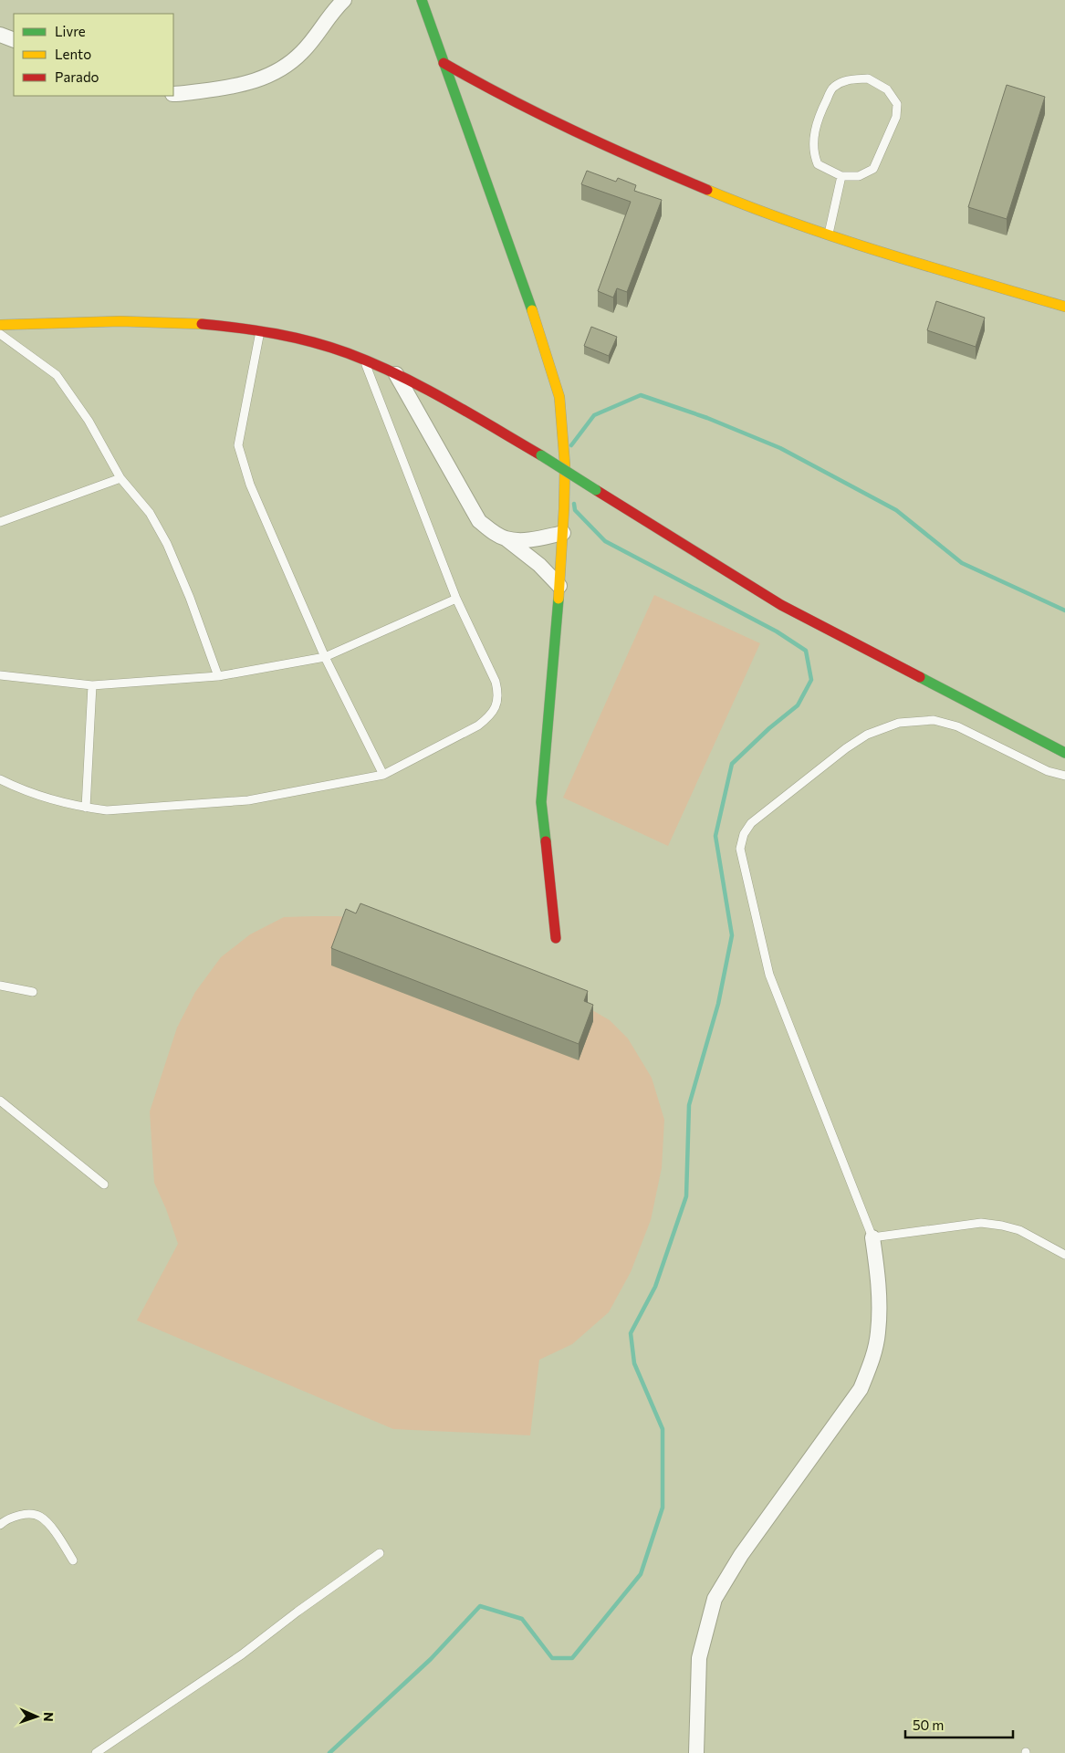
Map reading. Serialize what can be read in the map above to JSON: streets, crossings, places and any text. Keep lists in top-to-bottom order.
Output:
{
  "legend": ["Livre", "Lento", "Parado"],
  "scale_bar": "50 m",
  "north": "right"
}
